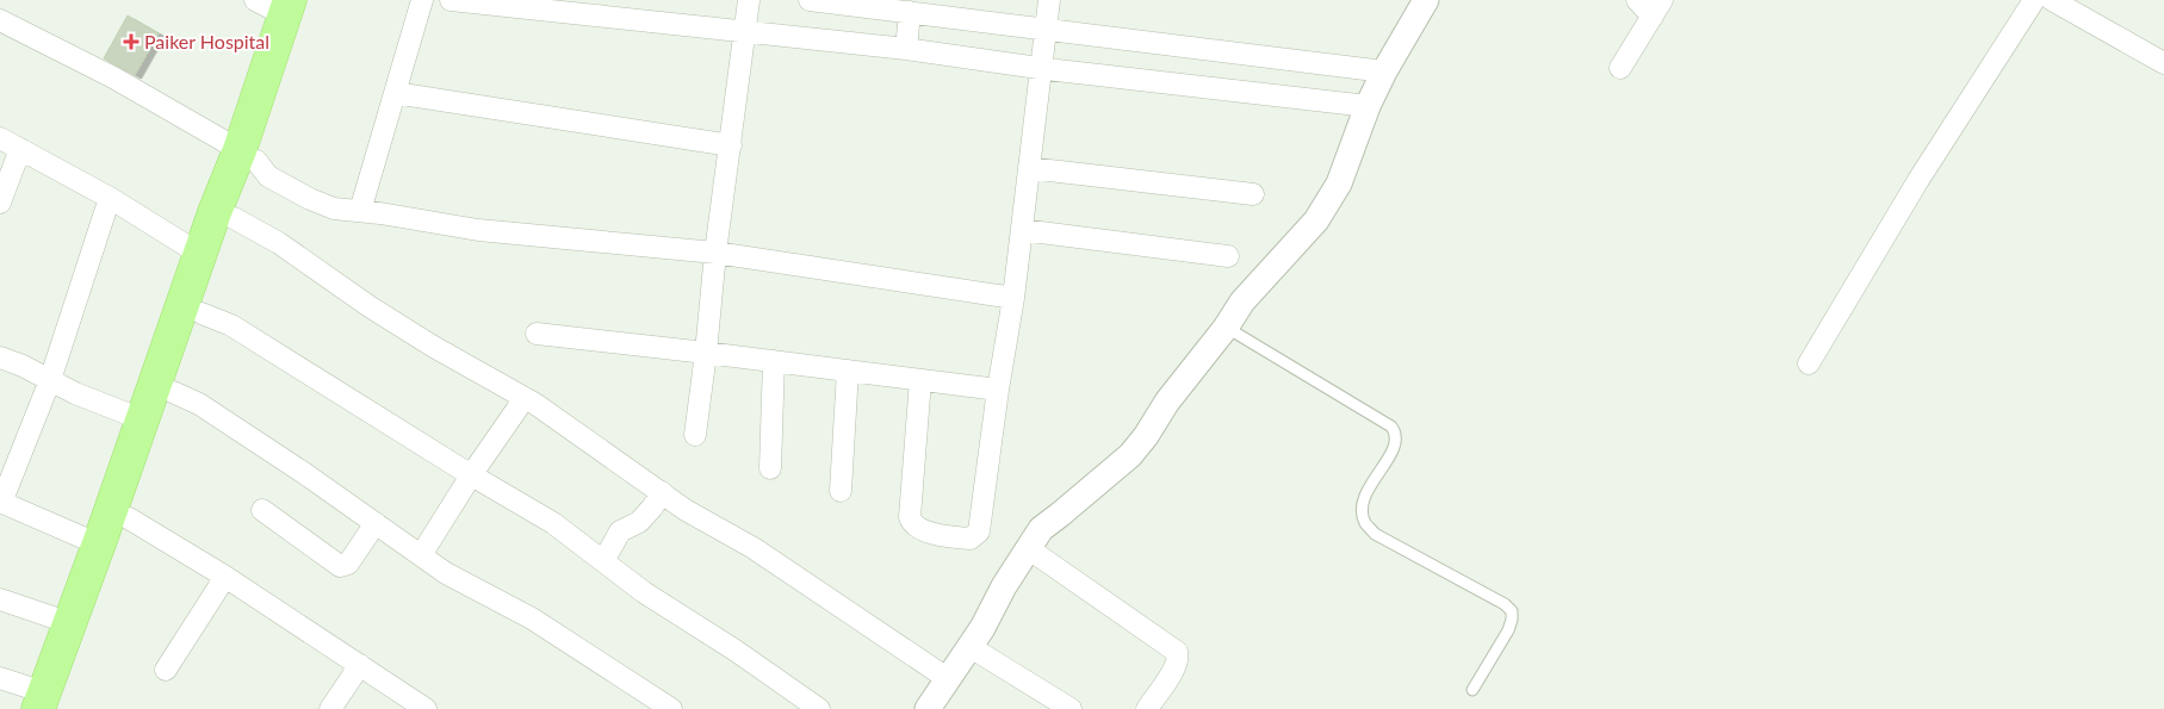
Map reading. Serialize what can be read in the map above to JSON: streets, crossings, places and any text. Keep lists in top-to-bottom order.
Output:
{
  "places": {
    "health": ["Paiker Hospital"]
  }
}
